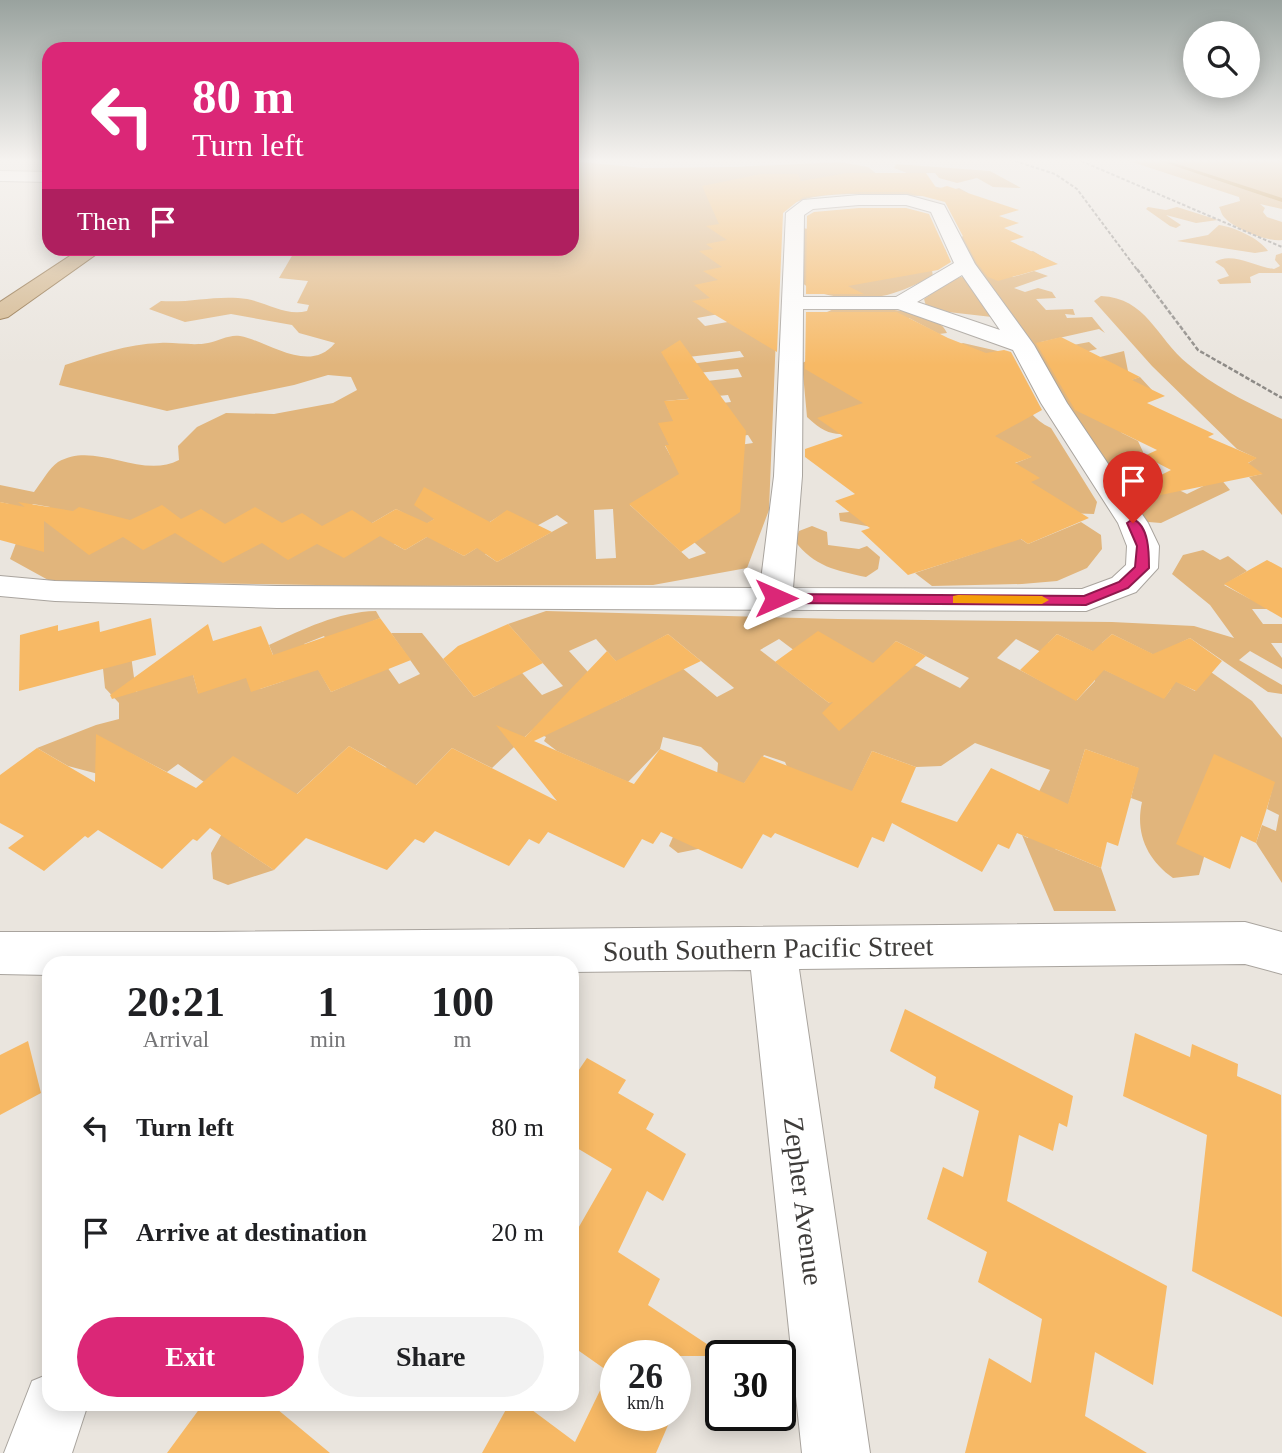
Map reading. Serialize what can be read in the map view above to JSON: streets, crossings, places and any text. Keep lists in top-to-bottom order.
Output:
{
  "streets": {
    "street": ["South Southern Pacific Street", "Zepher Avenue"]
  },
  "crossings": [
    ["South Southern Pacific Street", "Zepher Avenue"]
  ],
  "page": {
    "turn": ["80 m", "Turn left"],
    "then": "Then",
    "eta": [
      "20:21",
      "Arrival",
      "1",
      "min",
      "100",
      "m"
    ],
    "list": [
      {
        "name": "Turn left",
        "value": "80 m"
      },
      {
        "name": "Arrive at destination",
        "value": "20 m"
      }
    ],
    "buttons": ["Exit", "Share"],
    "speed": "26 km/h",
    "limit": "30"
  }
}
